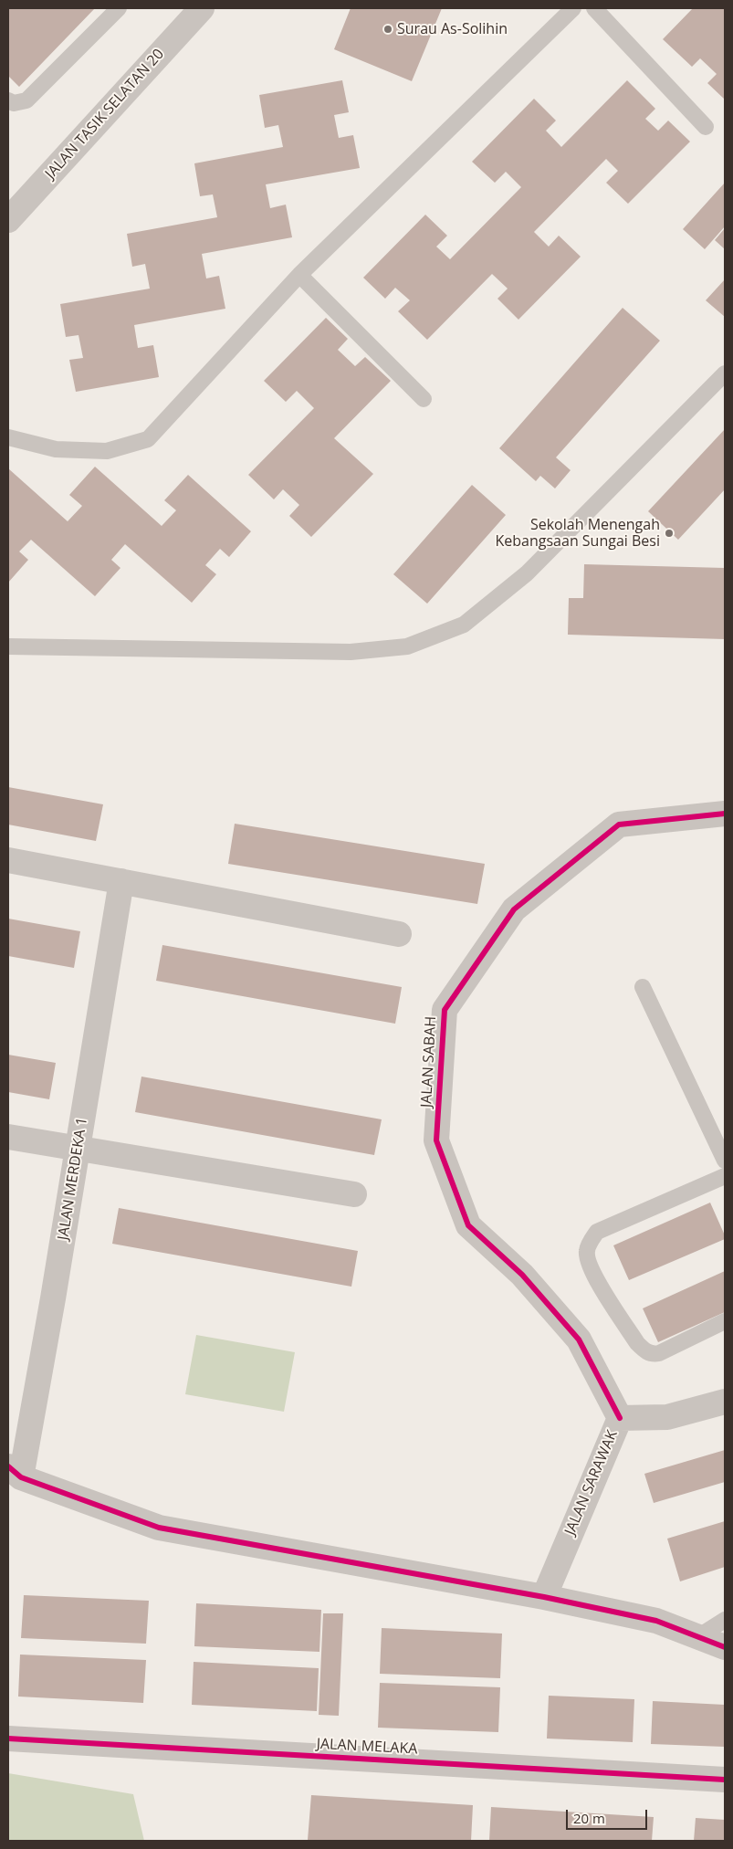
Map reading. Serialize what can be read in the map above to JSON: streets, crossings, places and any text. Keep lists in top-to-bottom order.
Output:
{
  "streets": {
    "street": [
      "JALAN TASIK SELATAN 20",
      "JALAN SABAH",
      "JALAN MERDEKA 1",
      "JALAN SARAWAK",
      "JALAN MELAKA"
    ]
  },
  "crossings": [
    ["JALAN SABAH", "JALAN SARAWAK"]
  ],
  "places": ["Surau As-Solihin", "Sekolah Menengah Kebangsaan Sungai Besi"],
  "scale_bar": "20 m"
}
